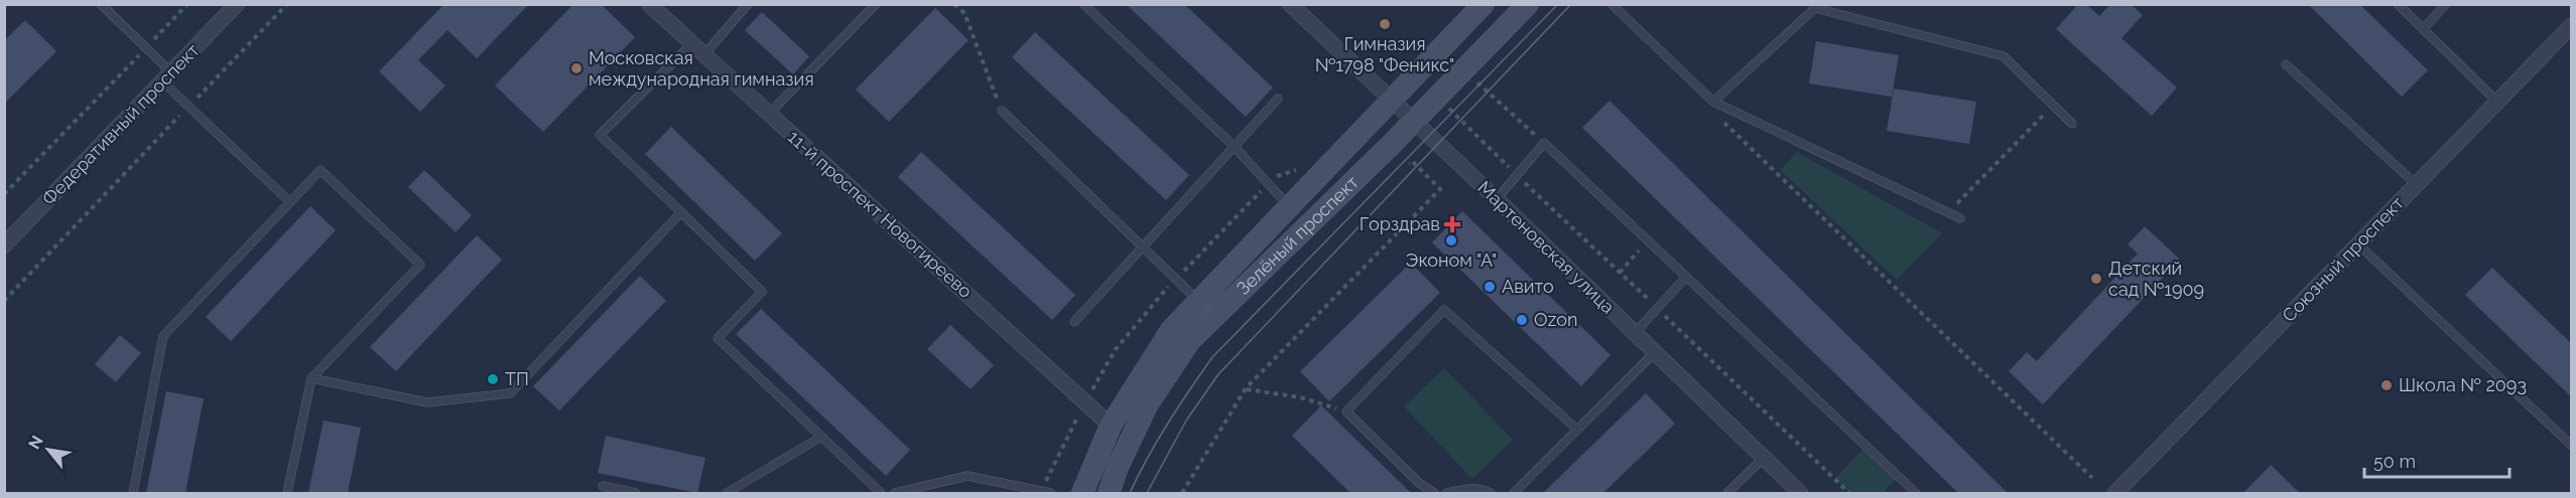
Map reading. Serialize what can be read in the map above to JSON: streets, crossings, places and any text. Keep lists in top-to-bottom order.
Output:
{
  "streets": {
    "main road": ["Зелёный проспект"],
    "street": [
      "Федеративный проспект",
      "11-й проспект Новогиреево",
      "Мартеновская улица",
      "Союзный проспект"
    ]
  },
  "crossings": [
    ["11-й проспект Новогиреево", "Зелёный проспект"],
    ["Зелёный проспект", "Мартеновская улица"]
  ],
  "places": {
    "other": [
      "Гимназия №1798 \"Феникс\"",
      "Московская международная гимназия",
      "Эконом \"А\"",
      "Детский сад №1909",
      "Авито",
      "Ozon",
      "ТП",
      "Школа № 2093"
    ],
    "health": ["Горздрав"]
  },
  "scale_bar": "50 m",
  "north": "top left"
}
